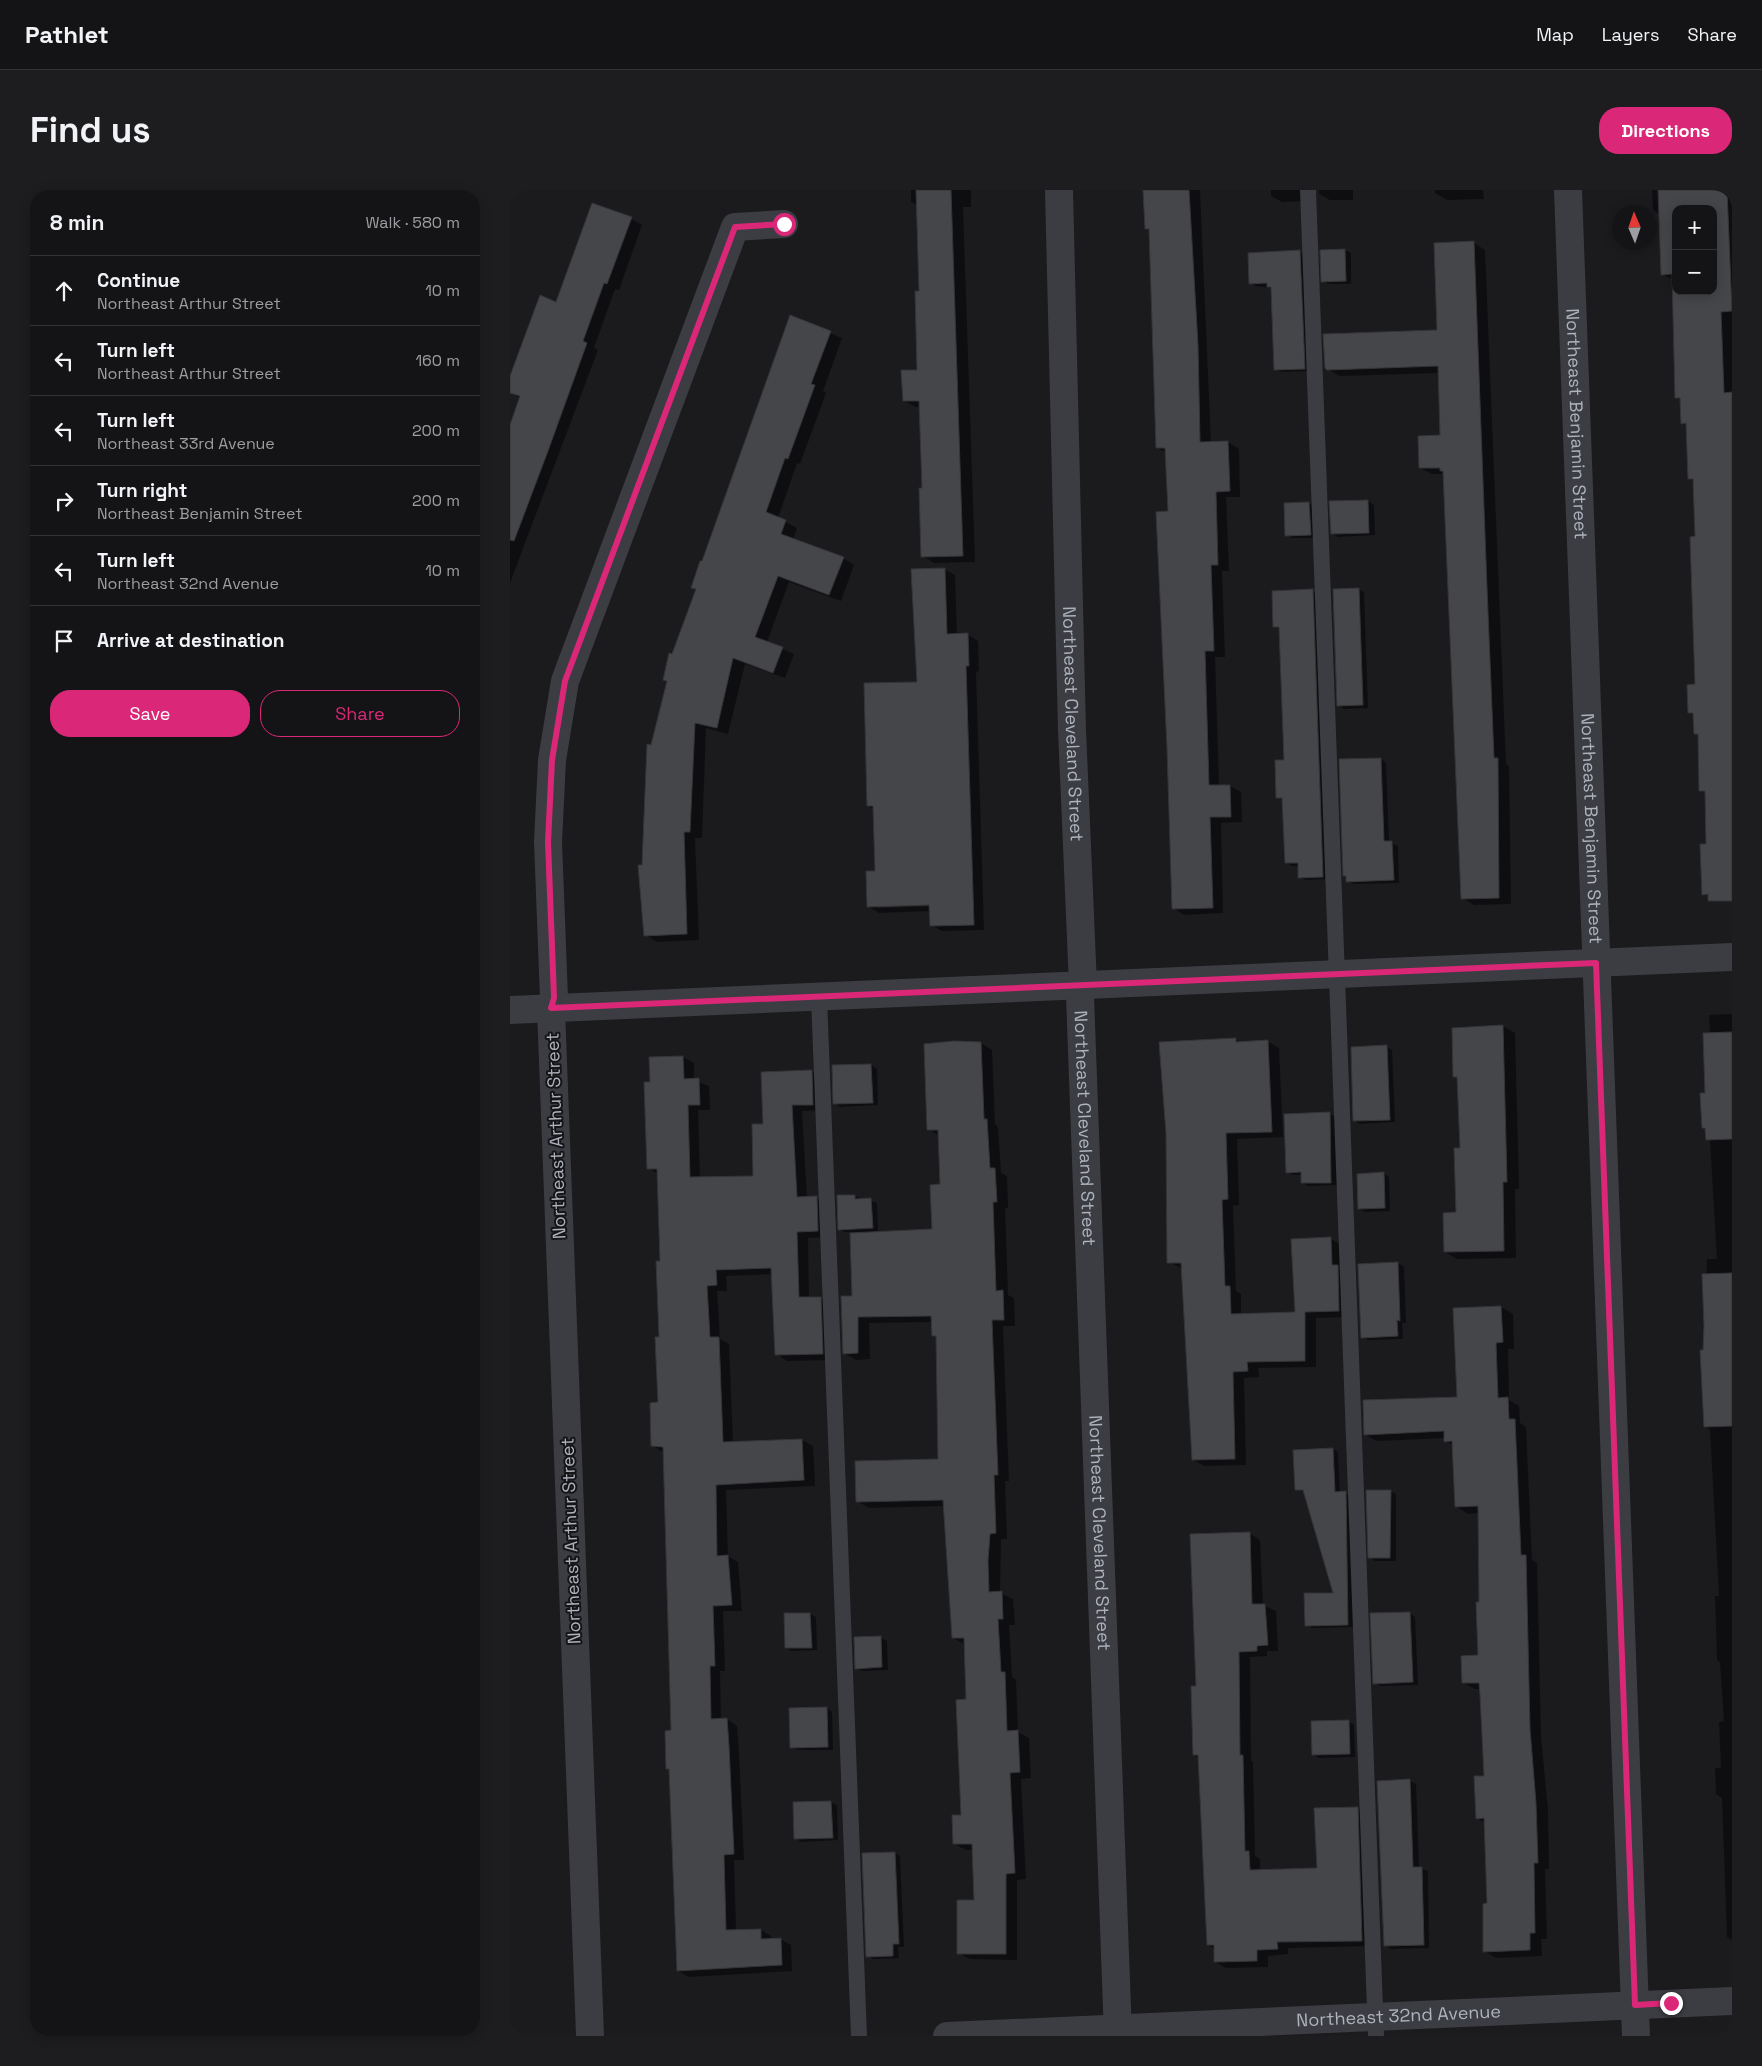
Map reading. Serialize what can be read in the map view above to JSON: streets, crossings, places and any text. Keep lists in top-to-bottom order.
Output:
{
  "streets": {
    "street": [
      "Northeast Benjamin Street",
      "Northeast Cleveland Street",
      "Northeast Arthur Street",
      "Northeast 32nd Avenue"
    ]
  },
  "crossings": [
    ["Northeast Benjamin Street", "Northeast 32nd Avenue"],
    ["Northeast Cleveland Street", "Northeast 32nd Avenue"]
  ],
  "north": "top",
  "page": {
    "header": "Pathlet",
    "nav": ["Map", "Layers", "Share"],
    "buttons": [
      "Directions",
      ["Save", "Share"]
    ],
    "title": "Find us",
    "heading": ["8 min", "Walk · 580 m"],
    "map_buttons": ["+", "−"],
    "list": [
      ["Continue", "Northeast Arthur Street", "10 m"],
      ["Turn left", "Northeast Arthur Street", "160 m"],
      ["Turn left", "Northeast 33rd Avenue", "200 m"],
      ["Turn right", "Northeast Benjamin Street", "200 m"],
      ["Turn left", "Northeast 32nd Avenue", "10 m"],
      "Arrive at destination"
    ]
  }
}
